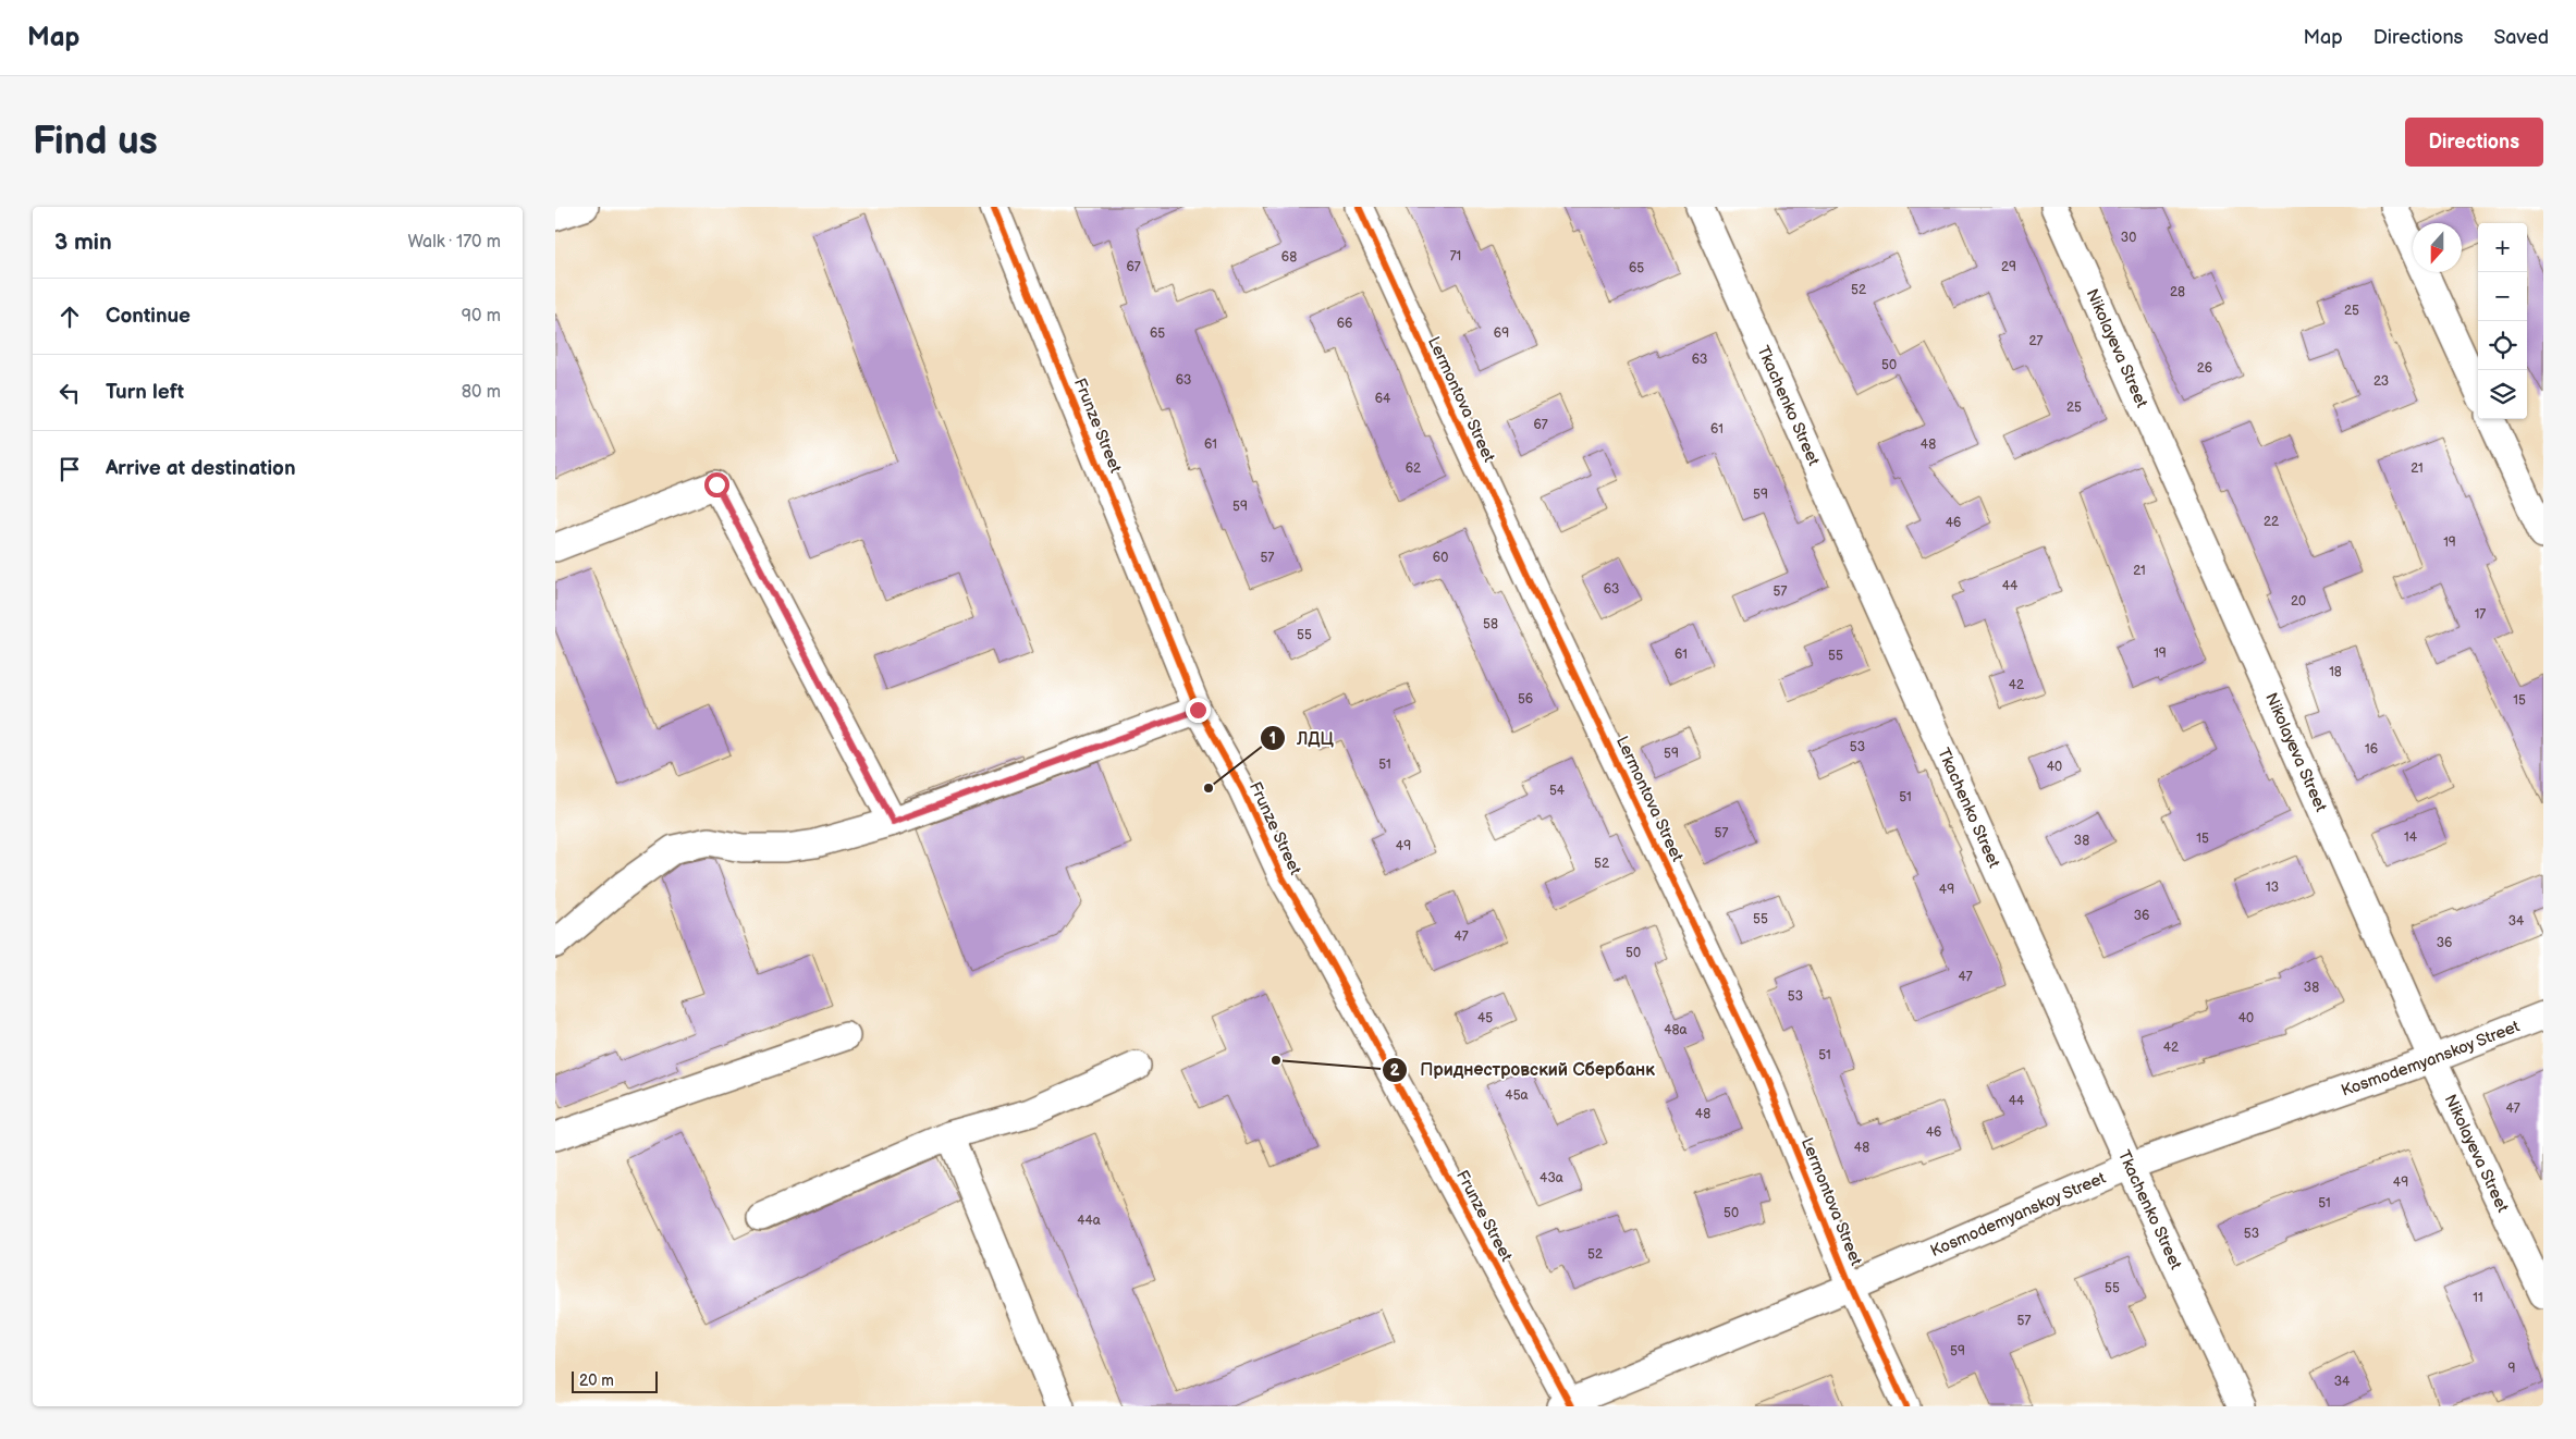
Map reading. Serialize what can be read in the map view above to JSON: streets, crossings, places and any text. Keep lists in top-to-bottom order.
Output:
{
  "streets": {
    "street": [
      "Nikolayeva Street",
      "Lermontova Street",
      "Tkachenko Street",
      "Frunze Street",
      "Kosmodemyanskoy Street"
    ]
  },
  "crossings": [
    ["Nikolayeva Street", "Kosmodemyanskoy Street"],
    ["Lermontova Street", "Kosmodemyanskoy Street"],
    ["Tkachenko Street", "Kosmodemyanskoy Street"],
    ["Frunze Street", "Kosmodemyanskoy Street"]
  ],
  "places": ["ЛДЦ", "Приднестровский Сбербанк"],
  "house_numbers": [
    "30",
    "71",
    "68",
    "67",
    "29",
    "65",
    "52",
    "28",
    "25",
    "66",
    "65",
    "69",
    "27",
    "63",
    "50",
    "26",
    "63",
    "23",
    "64",
    "25",
    "67",
    "61",
    "61",
    "48",
    "62",
    "21",
    "59",
    "59",
    "22",
    "46",
    "19",
    "57",
    "60",
    "21",
    "44",
    "63",
    "57",
    "20",
    "17",
    "58",
    "55",
    "19",
    "61",
    "55",
    "18",
    "42",
    "56",
    "15",
    "53",
    "16",
    "59",
    "51",
    "40",
    "54",
    "51",
    "57",
    "14",
    "15",
    "38",
    "49",
    "52",
    "13",
    "49",
    "36",
    "55",
    "34",
    "47",
    "36",
    "50",
    "47",
    "38",
    "53",
    "45",
    "40",
    "48а",
    "42",
    "51",
    "45а",
    "44",
    "47",
    "48",
    "46",
    "48",
    "43а",
    "49",
    "51",
    "50",
    "44а",
    "53",
    "52",
    "55",
    "11",
    "57",
    "59",
    "9",
    "34"
  ],
  "scale_bar": "20 m",
  "north": "bottom",
  "page": {
    "header": "Map",
    "nav": ["Map", "Directions", "Saved"],
    "buttons": "Directions",
    "title": "Find us",
    "heading": ["3 min", "Walk · 170 m"],
    "map_buttons": ["+", "−"],
    "list": [
      ["Continue", "90 m"],
      ["Turn left", "80 m"],
      "Arrive at destination"
    ],
    "scale": "20 m"
  }
}
